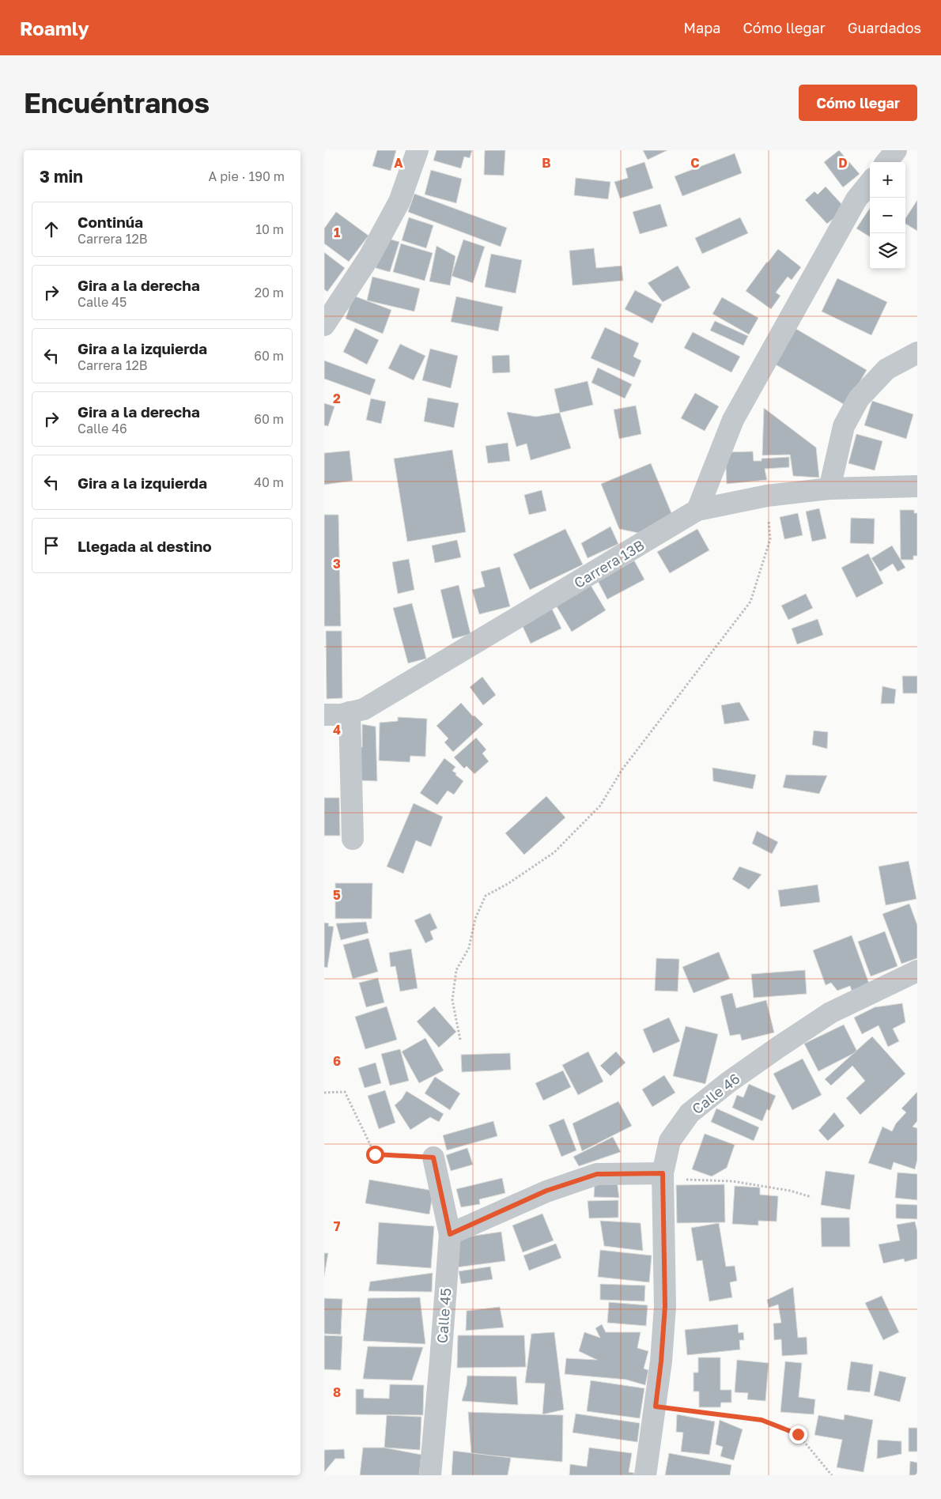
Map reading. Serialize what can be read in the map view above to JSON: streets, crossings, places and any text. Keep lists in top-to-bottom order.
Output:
{
  "streets": {
    "street": ["Carrera 13B", "Calle 46", "Calle 45"]
  },
  "page": {
    "header": "Roamly",
    "nav": ["Mapa", "Cómo llegar", "Guardados"],
    "buttons": "Cómo llegar",
    "title": "Encuéntranos",
    "heading": ["3 min", "A pie · 190 m"],
    "map_buttons": ["+", "−"],
    "list": [
      ["Continúa", "Carrera 12B", "10 m"],
      ["Gira a la derecha", "Calle 45", "20 m"],
      ["Gira a la izquierda", "Carrera 12B", "60 m"],
      ["Gira a la derecha", "Calle 46", "60 m"],
      ["Gira a la izquierda", "40 m"],
      "Llegada al destino"
    ]
  },
  "grid": {
    "columns": [
      "A",
      "B",
      "C",
      "D"
    ],
    "rows": [
      "1",
      "2",
      "3",
      "4",
      "5",
      "6",
      "7",
      "8"
    ]
  }
}
